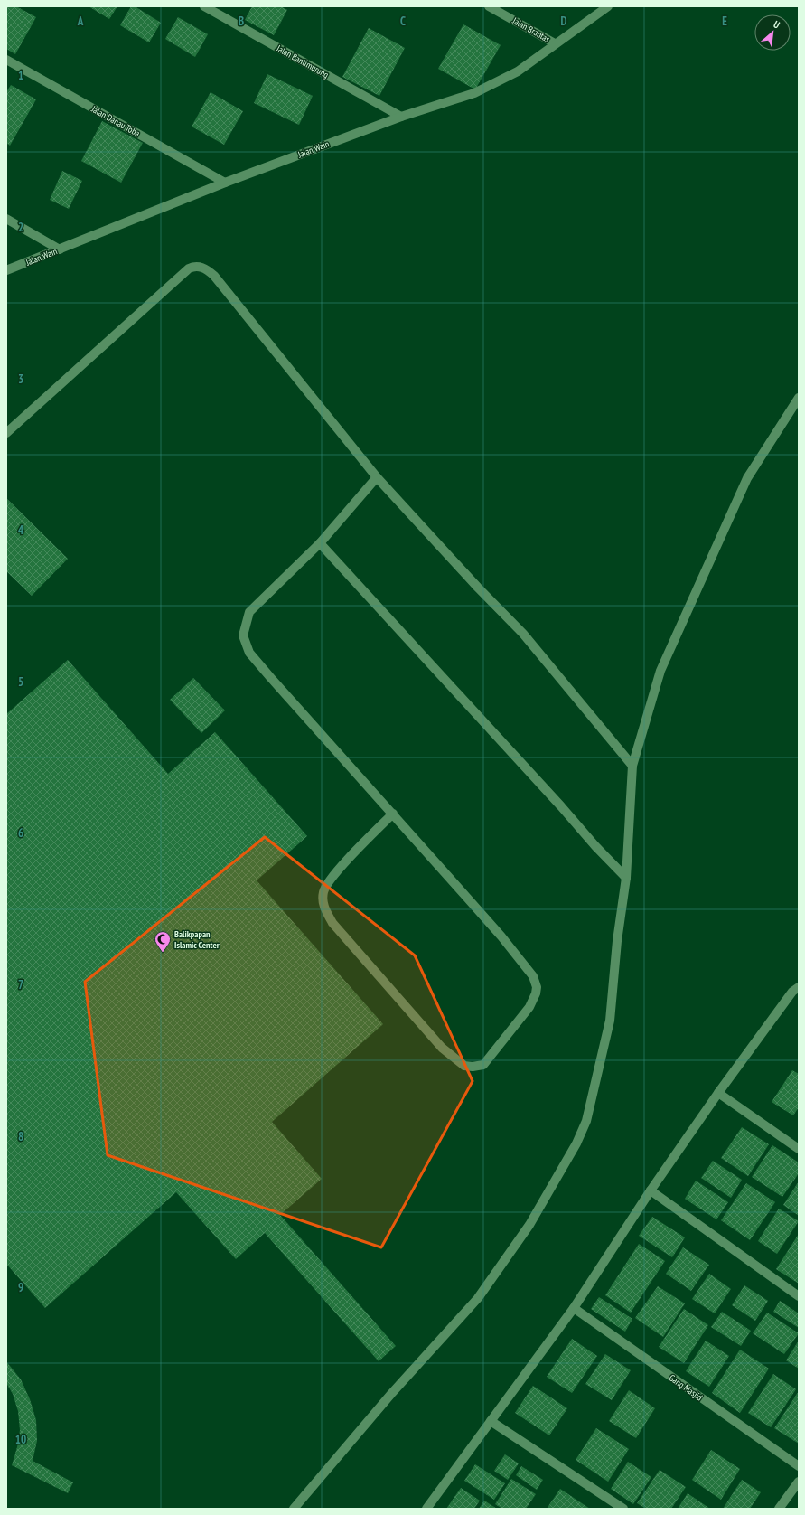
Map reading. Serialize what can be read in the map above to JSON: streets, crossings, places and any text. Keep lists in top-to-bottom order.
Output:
{
  "streets": {
    "street": [
      "Jalan Brantas",
      "Jalan Bantimurung",
      "Jalan Danau Toba",
      "Jalan Wain",
      "Gang Masjid"
    ]
  },
  "crossings": [
    ["Jalan Brantas", "Jalan Wain"],
    ["Jalan Bantimurung", "Jalan Wain"],
    ["Jalan Danau Toba", "Jalan Wain"]
  ],
  "places": {
    "mosque": ["Balikpapan Islamic Center"]
  },
  "north": "top right",
  "grid": {
    "columns": [
      "A",
      "B",
      "C",
      "D",
      "E"
    ],
    "rows": [
      "1",
      "2",
      "3",
      "4",
      "5",
      "6",
      "7",
      "8",
      "9",
      "10"
    ]
  }
}
